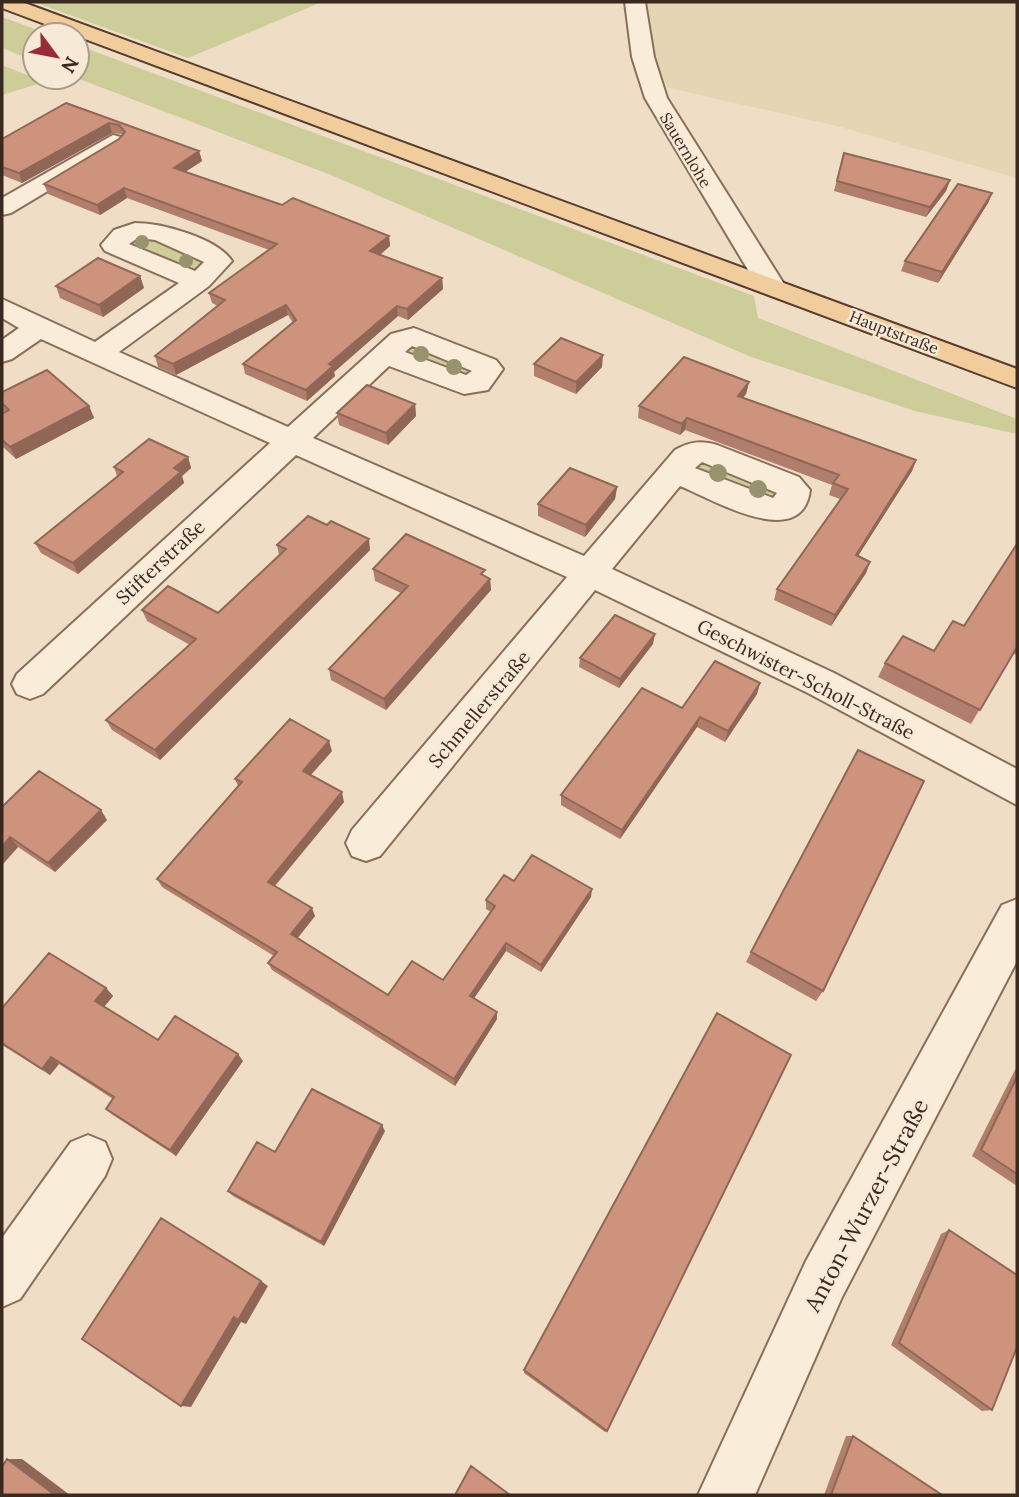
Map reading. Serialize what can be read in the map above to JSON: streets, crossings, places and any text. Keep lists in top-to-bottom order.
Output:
{
  "streets": {
    "main road": ["Hauptstraße"],
    "street": [
      "Sauernlohe",
      "Stifterstraße",
      "Geschwister-Scholl-Straße",
      "Schmellerstraße",
      "Anton-Wurzer-Straße"
    ]
  },
  "crossings": [
    ["Sauernlohe", "Hauptstraße"],
    ["Stifterstraße", "Geschwister-Scholl-Straße"],
    ["Geschwister-Scholl-Straße", "Schmellerstraße"]
  ],
  "north": "bottom right"
}
